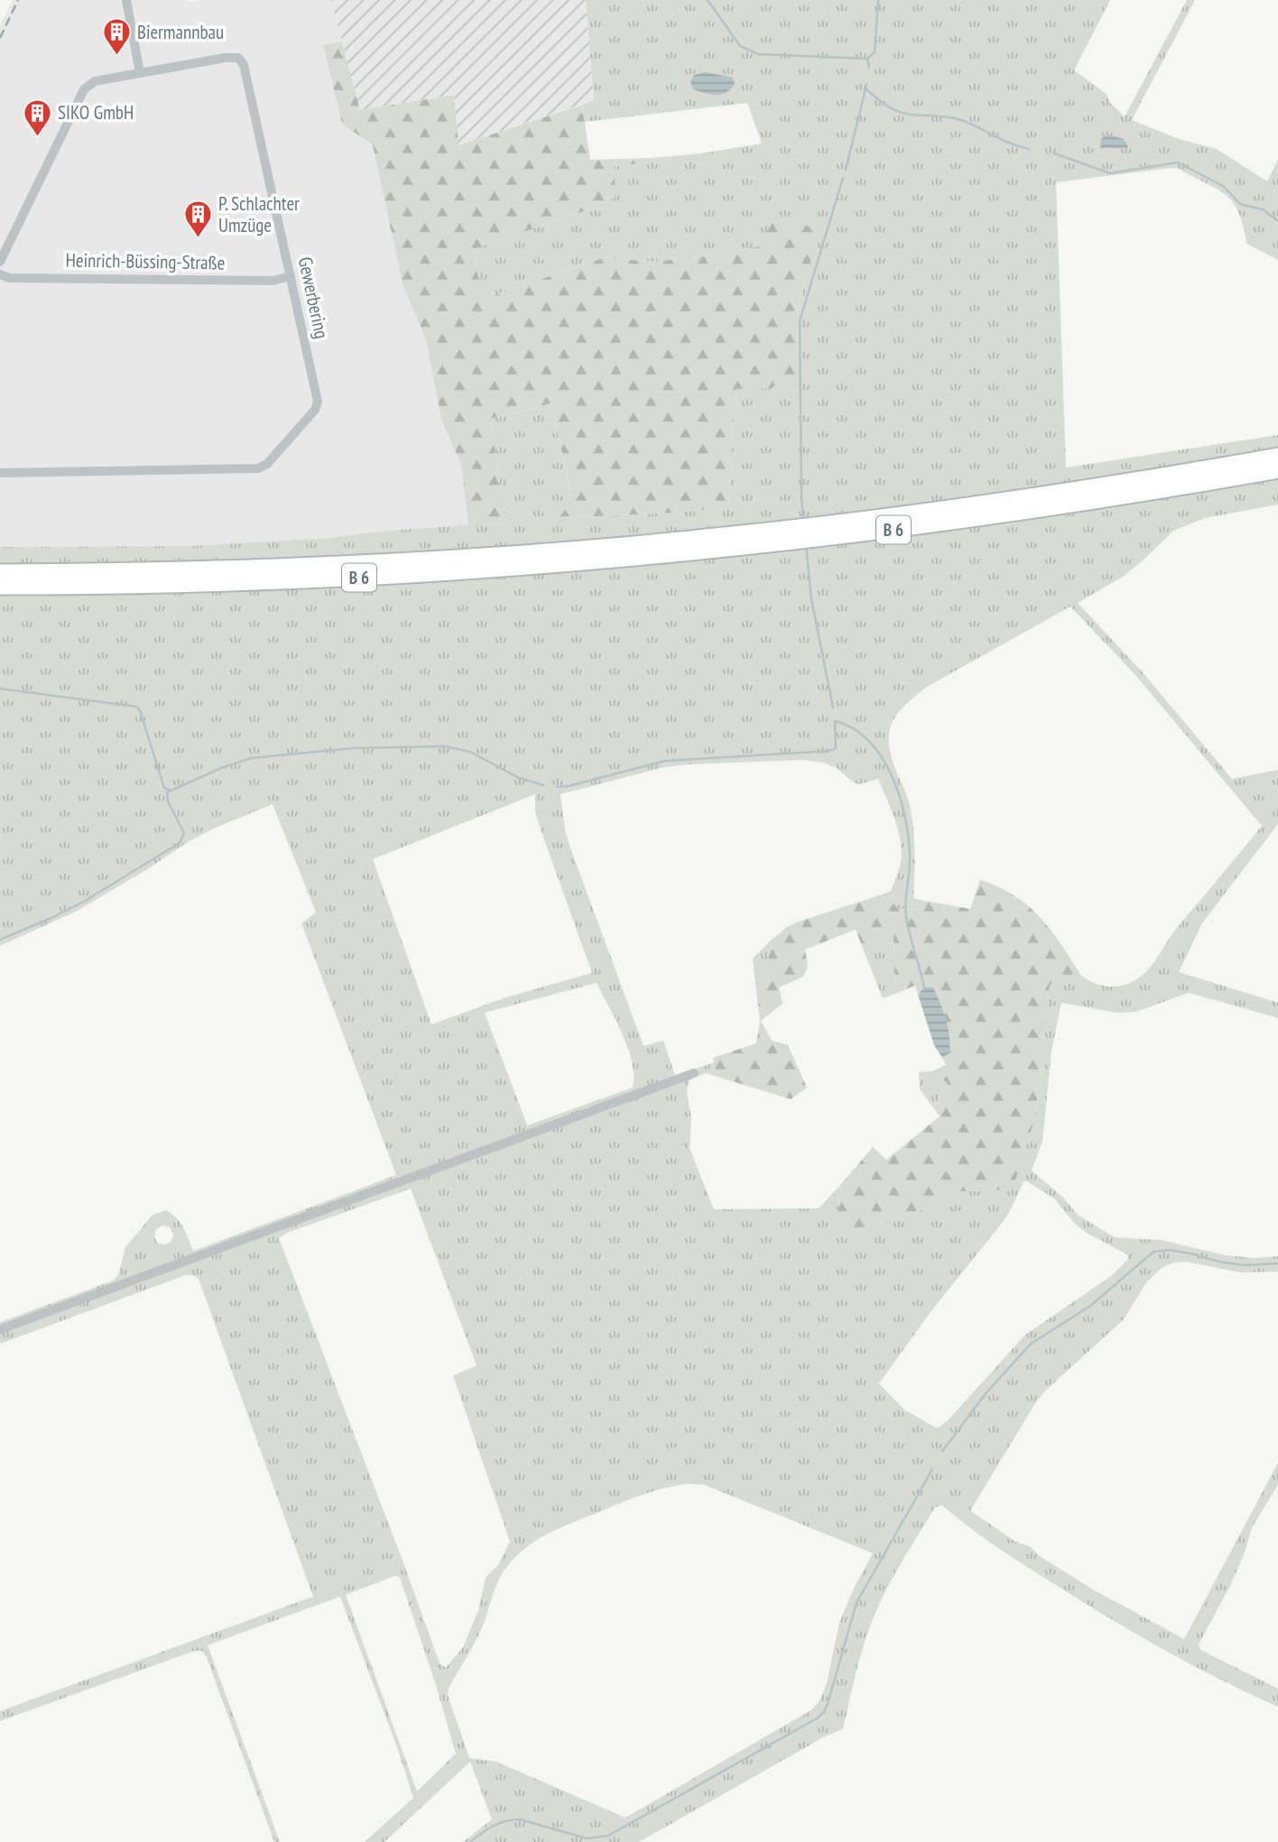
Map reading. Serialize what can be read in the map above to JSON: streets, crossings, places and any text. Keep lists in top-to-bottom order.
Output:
{
  "streets": {
    "highway": ["B 6"],
    "street": ["Heinrich-Büssing-Straße", "Gewerbering"]
  },
  "crossings": [
    ["Heinrich-Büssing-Straße", "Gewerbering"]
  ],
  "places": {
    "building": ["Biermannbau", "SIKO GmbH", "P. Schlachter Umzüge"]
  }
}
